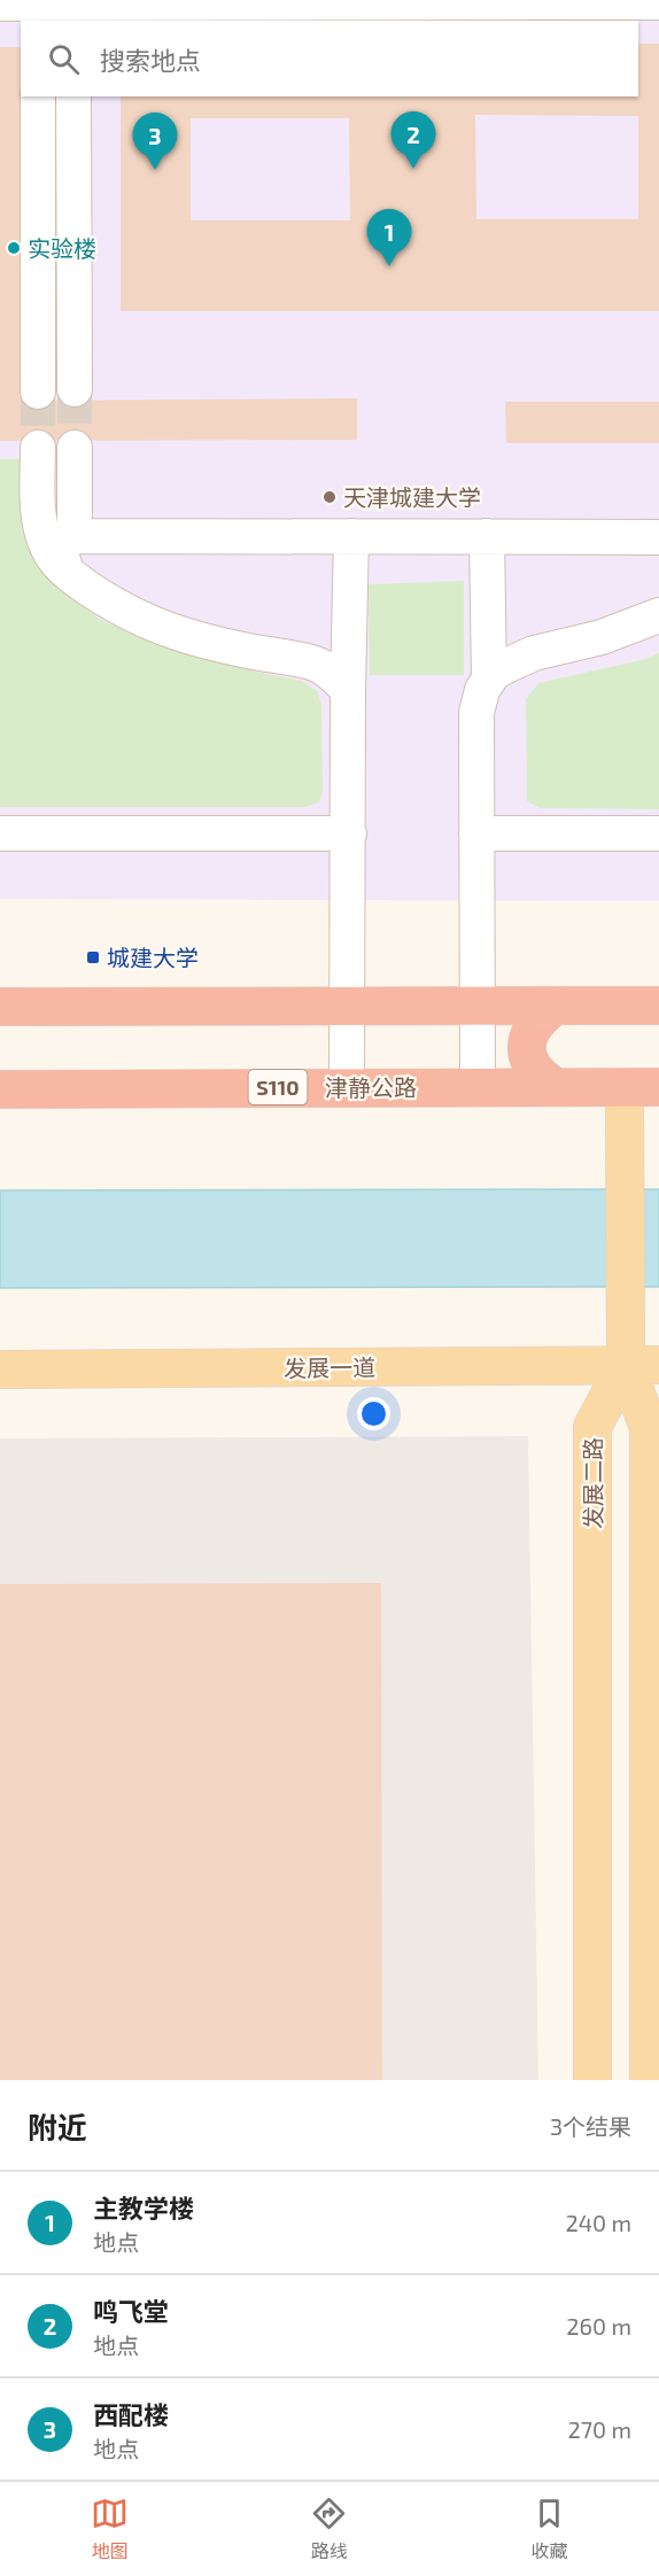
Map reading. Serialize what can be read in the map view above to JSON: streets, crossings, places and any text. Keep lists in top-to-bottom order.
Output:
{
  "streets": {
    "highway": ["S110", "津静公路"],
    "main road": ["发展一道", "发展二路"]
  },
  "crossings": [
    ["发展一道", "发展二路"]
  ],
  "places": {
    "other": ["实验楼", "天津城建大学"],
    "transit": ["城建大学"]
  },
  "page": {
    "search": "搜索地点",
    "pins": ["2", "3", "1"],
    "heading": ["附近", "3个结果"],
    "list": [
      {
        "mark": "1",
        "name": "主教学楼",
        "note": "地点",
        "value": "240 m"
      },
      {
        "mark": "2",
        "name": "鸣飞堂",
        "note": "地点",
        "value": "260 m"
      },
      {
        "mark": "3",
        "name": "西配楼",
        "note": "地点",
        "value": "270 m"
      }
    ],
    "nav": ["地图", "路线", "收藏"]
  }
}
